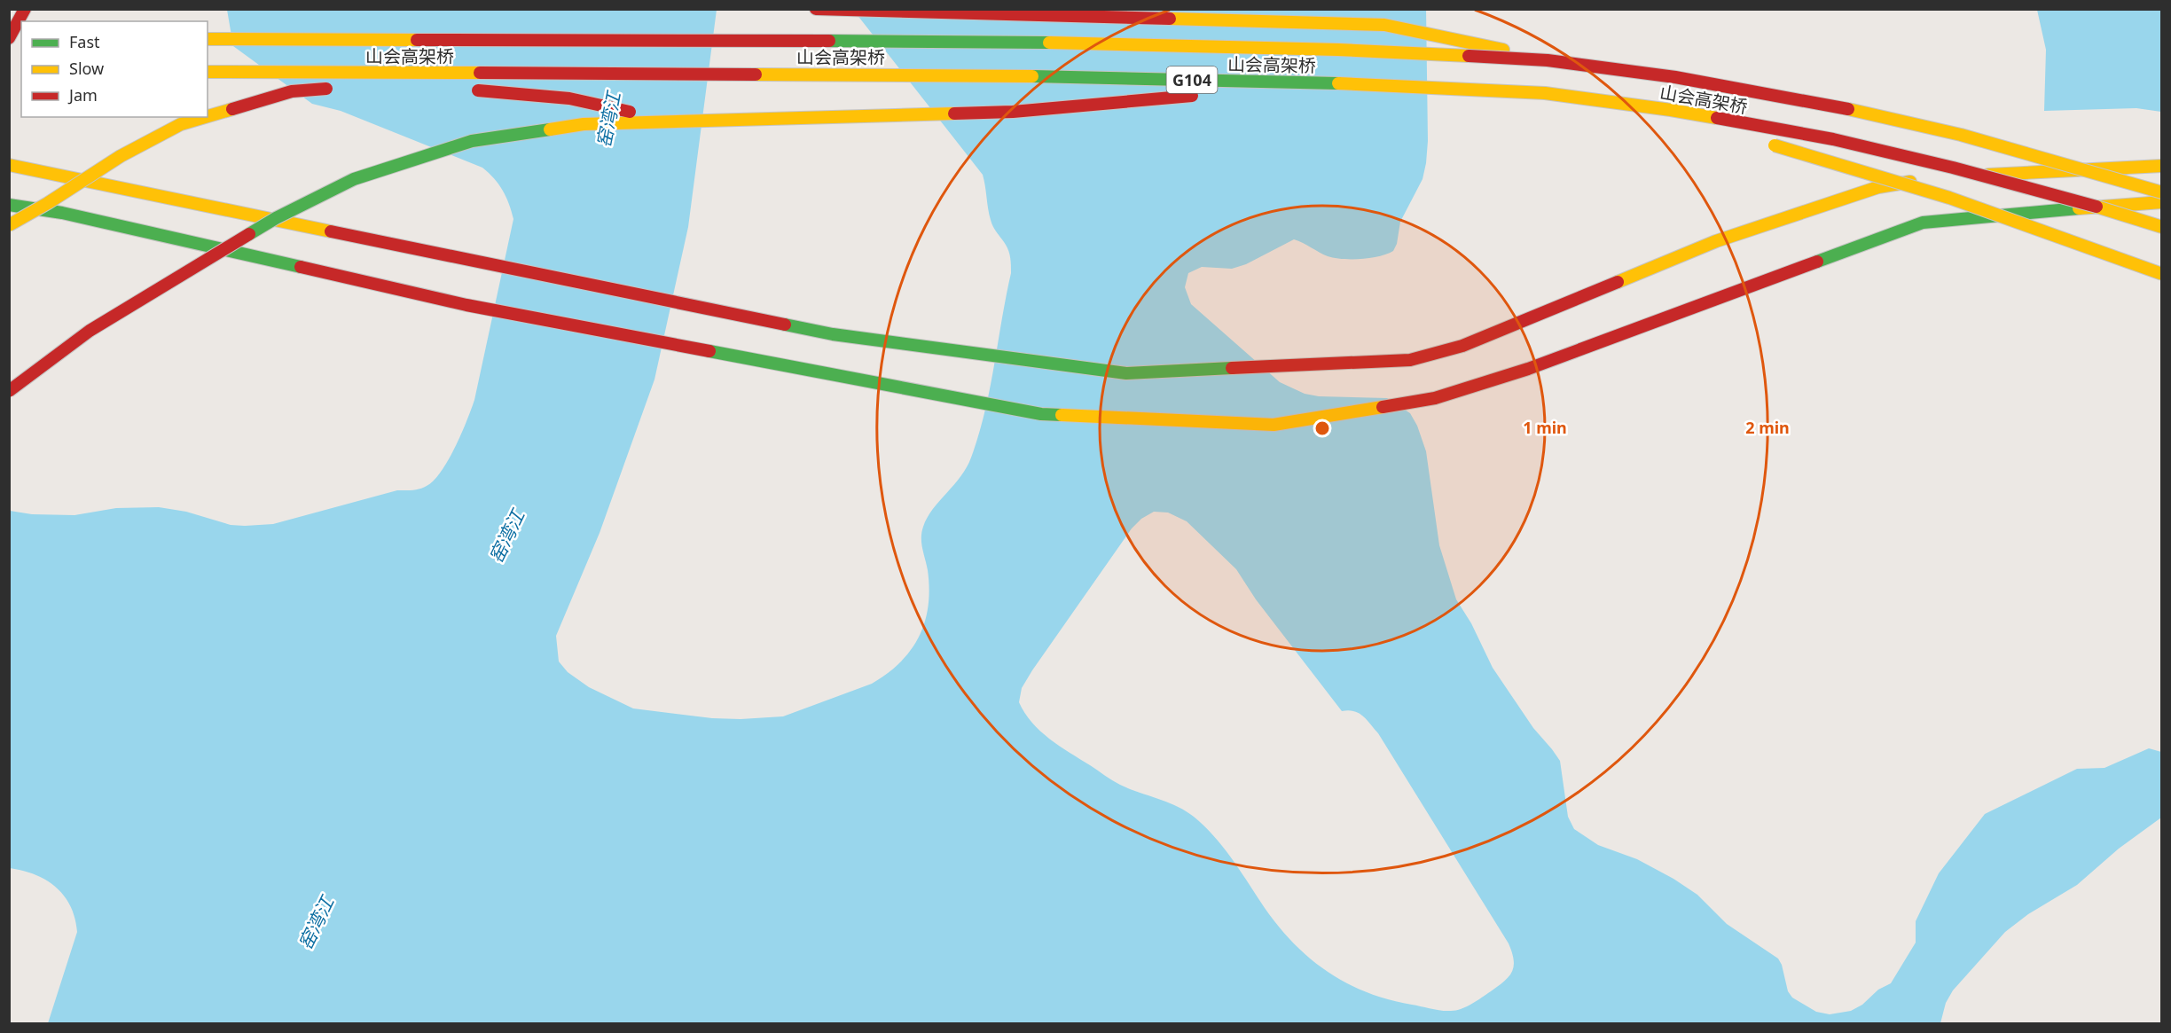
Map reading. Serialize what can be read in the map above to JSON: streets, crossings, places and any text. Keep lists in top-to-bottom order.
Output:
{
  "streets": {
    "highway": ["山会高架桥", "G104"]
  },
  "water": ["窑湾江"],
  "legend": ["Fast", "Slow", "Jam"],
  "rings": ["1 min", "2 min"]
}
